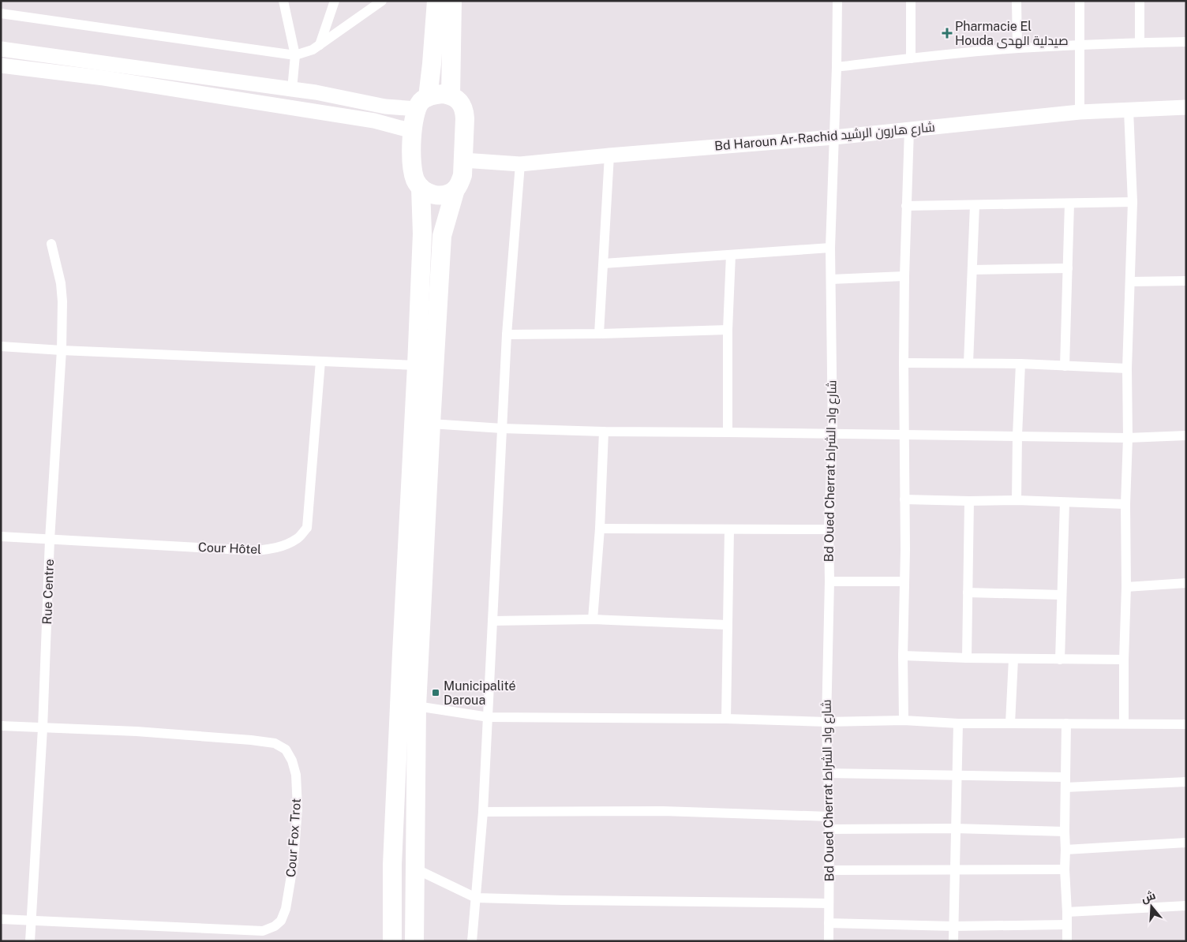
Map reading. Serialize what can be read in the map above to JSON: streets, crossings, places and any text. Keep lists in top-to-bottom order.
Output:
{
  "streets": {
    "street": [
      "Bd Haroun Ar-Rachid شارع هارون الرشيد",
      "Bd Oued Cherrat شارع واد الشراط",
      "Cour Hôtel",
      "Rue Centre",
      "Cour Fox Trot"
    ]
  },
  "crossings": [
    ["Bd Haroun Ar-Rachid شارع هارون الرشيد", "Bd Oued Cherrat شارع واد الشراط"],
    ["Cour Hôtel", "Rue Centre"],
    ["Rue Centre", "Cour Fox Trot"]
  ],
  "places": {
    "health": ["Pharmacie El Houda صيدلية الهدى"],
    "transit": ["Municipalité Daroua"]
  },
  "north": "top"
}
